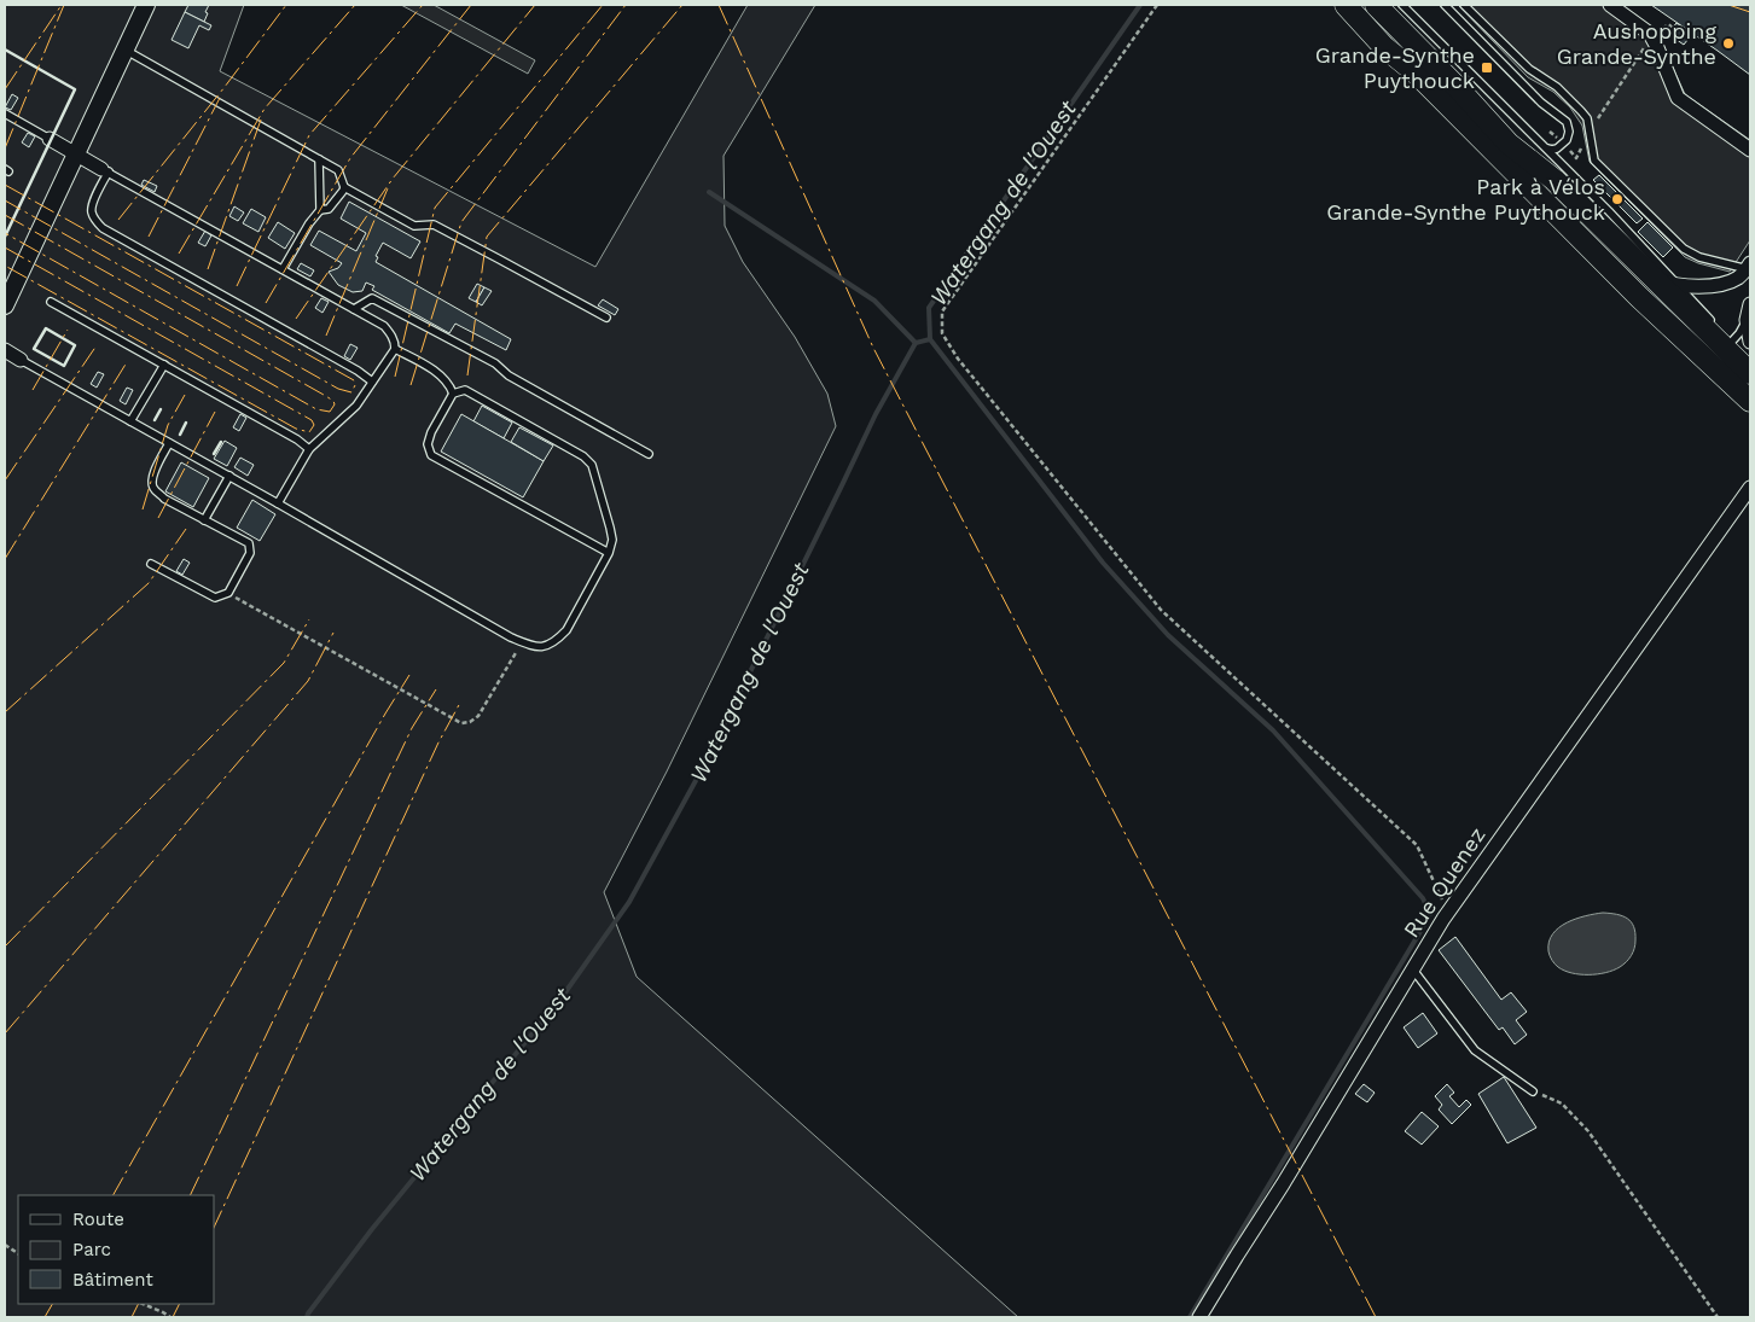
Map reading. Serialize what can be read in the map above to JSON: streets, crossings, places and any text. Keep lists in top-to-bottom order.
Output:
{
  "streets": {
    "street": ["Rue Quenez"]
  },
  "water": ["Watergang de l'Ouest"],
  "places": {
    "other": ["Aushopping Grande-Synthe", "Park à Vélos Grande-Synthe Puythouck"],
    "transit": ["Grande-Synthe Puythouck"]
  },
  "legend": ["Route", "Parc", "Bâtiment"]
}
